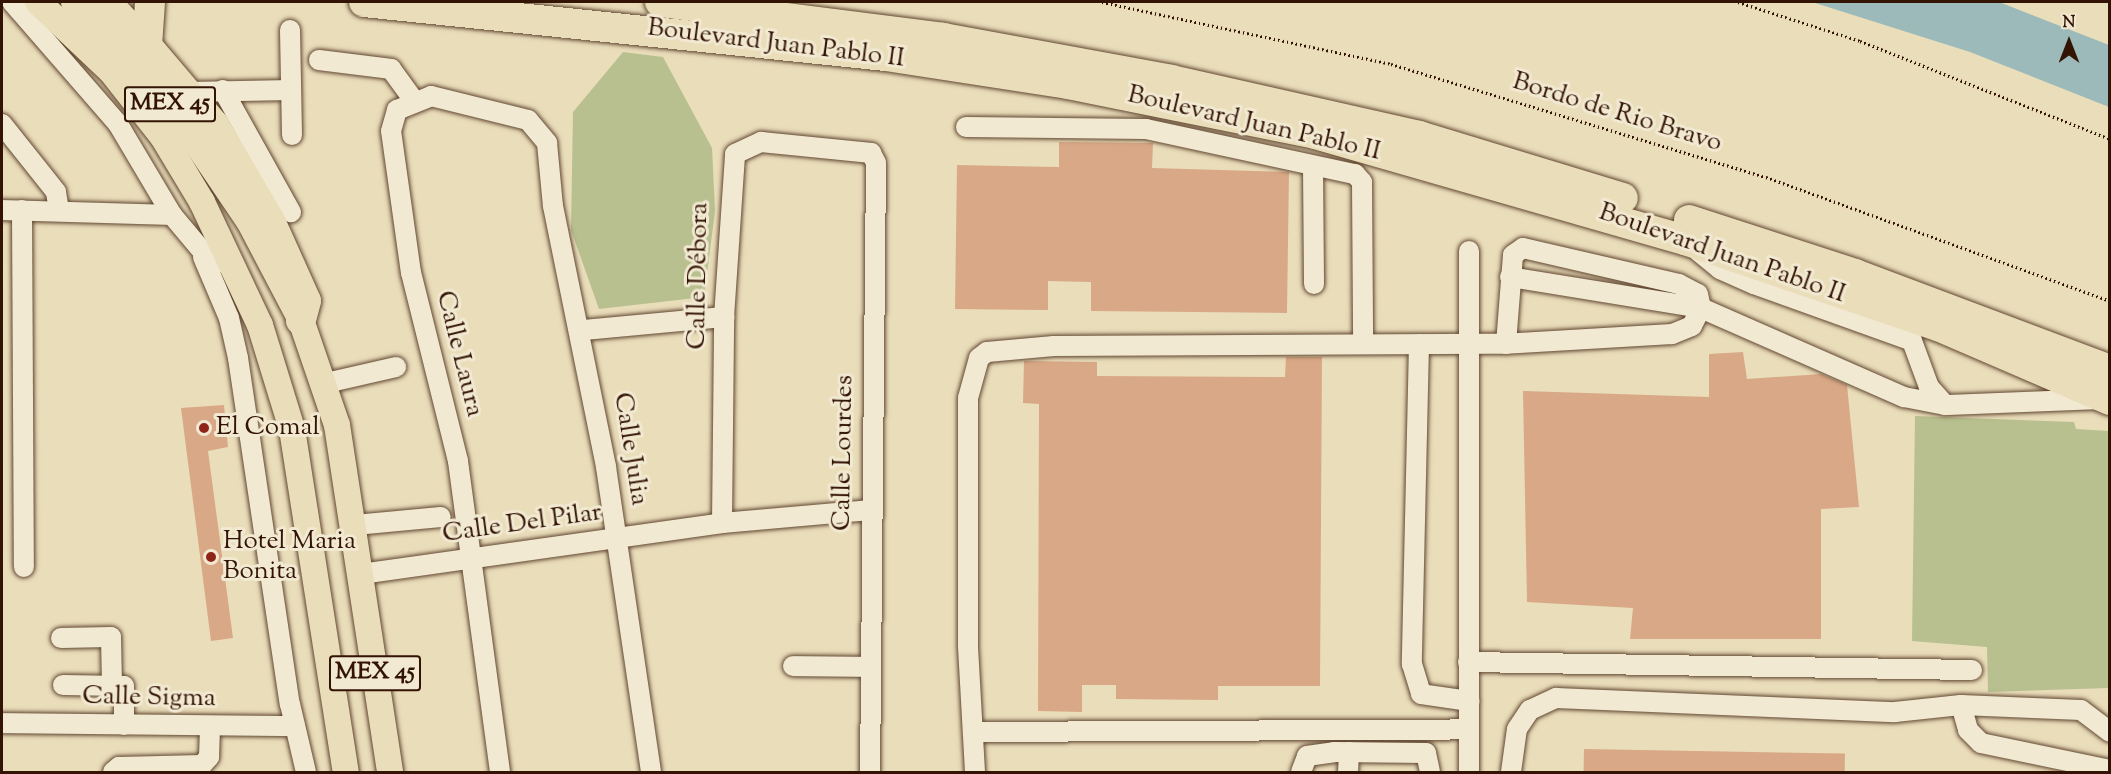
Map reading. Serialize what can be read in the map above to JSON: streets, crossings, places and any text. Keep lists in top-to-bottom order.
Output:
{
  "streets": {
    "highway": ["Boulevard Juan Pablo II"],
    "main road": ["MEX 45"],
    "street": [
      "Calle Débora",
      "Calle Laura",
      "Calle Julia",
      "Calle Lourdes",
      "Calle Del Pilar",
      "Calle Sigma"
    ],
    "path": ["Bordo de Rio Bravo"]
  },
  "crossings": [
    ["MEX 45", "Calle Del Pilar"],
    ["Calle Débora", "Calle Lourdes"],
    ["Calle Débora", "Calle Del Pilar"],
    ["Calle Laura", "Calle Julia"],
    ["Calle Laura", "Calle Del Pilar"],
    ["Calle Julia", "Calle Del Pilar"],
    ["Calle Lourdes", "Calle Del Pilar"]
  ],
  "places": ["El Comal", "Hotel Maria Bonita"],
  "north": "top"
}
